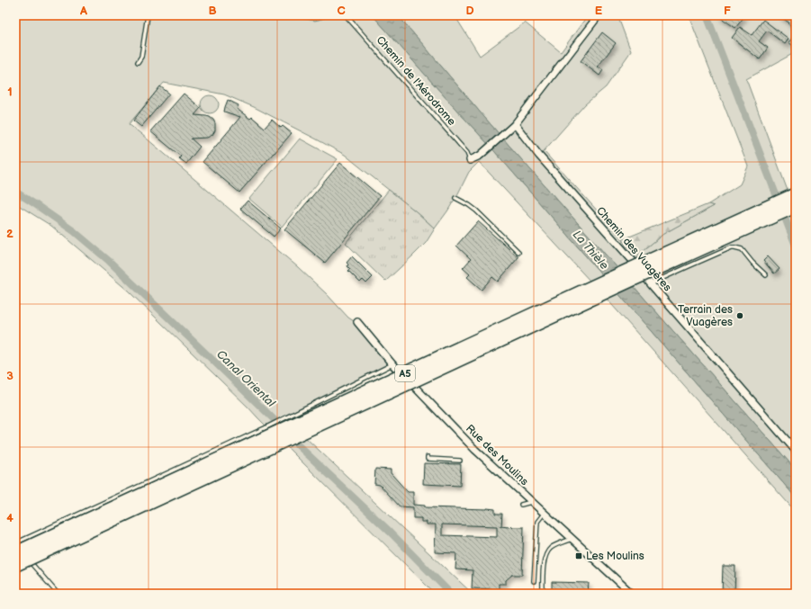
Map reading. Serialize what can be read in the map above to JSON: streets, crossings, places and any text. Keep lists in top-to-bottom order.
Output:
{
  "streets": {
    "highway": ["A5"],
    "street": ["Chemin des Vuagères", "Rue des Moulins"],
    "lane": ["Chemin de l'Aérodrome"]
  },
  "water": ["La Thièle", "Canal Oriental"],
  "places": {
    "other": ["Terrain des Vuagères"],
    "transit": ["Les Moulins"]
  },
  "grid": {
    "columns": [
      "A",
      "B",
      "C",
      "D",
      "E",
      "F"
    ],
    "rows": [
      "1",
      "2",
      "3",
      "4"
    ]
  }
}
